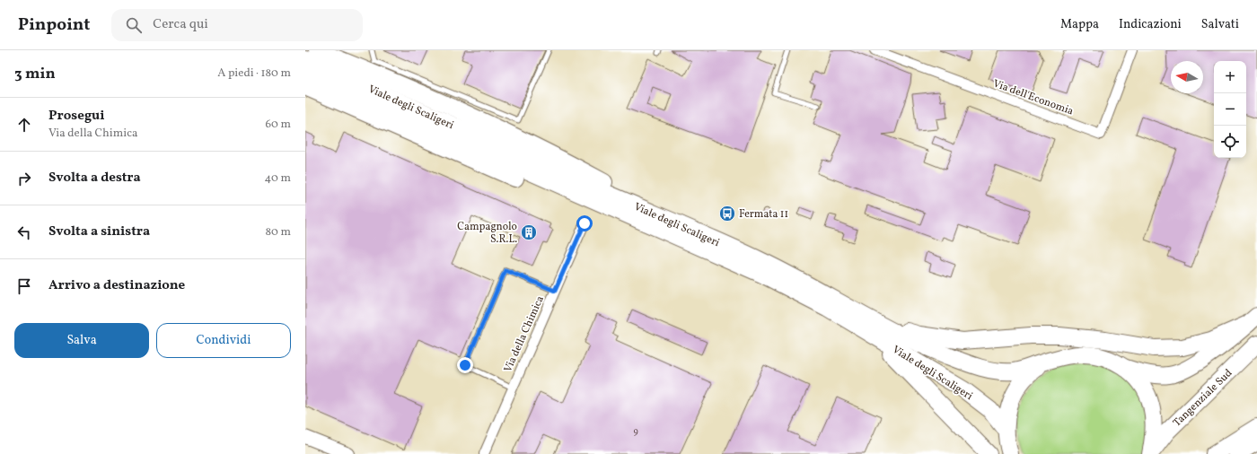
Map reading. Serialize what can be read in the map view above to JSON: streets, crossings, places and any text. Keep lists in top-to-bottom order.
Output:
{
  "streets": {
    "highway": ["Viale degli Scaligeri", "Tangenziale Sud"],
    "street": ["Via dell'Economia", "Via della Chimica"]
  },
  "crossings": [
    ["Viale degli Scaligeri", "Tangenziale Sud"]
  ],
  "places": {
    "bus stop": ["Fermata 11"],
    "building": ["Campagnolo S.R.L."]
  },
  "house_numbers": ["9"],
  "north": "left",
  "page": {
    "header": "Pinpoint",
    "search": "Cerca qui",
    "nav": ["Mappa", "Indicazioni", "Salvati"],
    "heading": ["3 min", "A piedi · 180 m"],
    "map_buttons": ["+", "−"],
    "list": [
      ["Prosegui", "Via della Chimica", "60 m"],
      ["Svolta a destra", "40 m"],
      ["Svolta a sinistra", "80 m"],
      "Arrivo a destinazione"
    ],
    "buttons": ["Salva", "Condividi"]
  }
}
